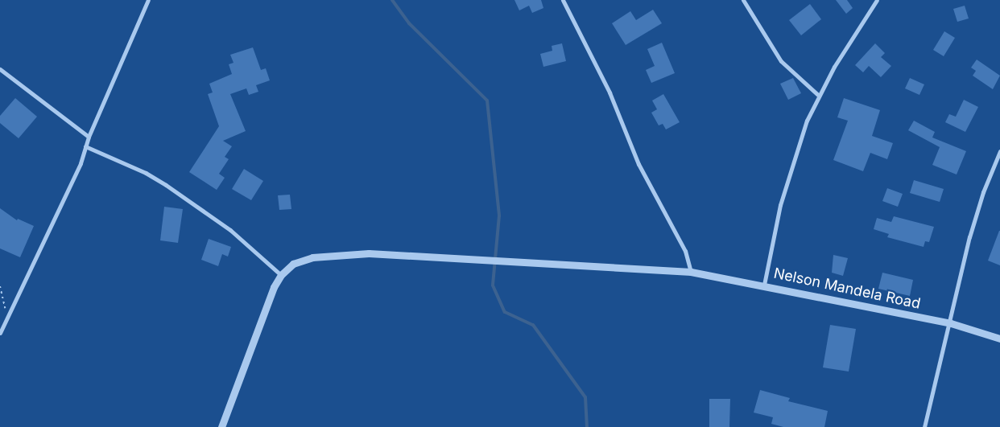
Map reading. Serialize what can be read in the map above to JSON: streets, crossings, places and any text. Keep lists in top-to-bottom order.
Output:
{
  "streets": {
    "street": ["Nelson Mandela Road"]
  }
}
